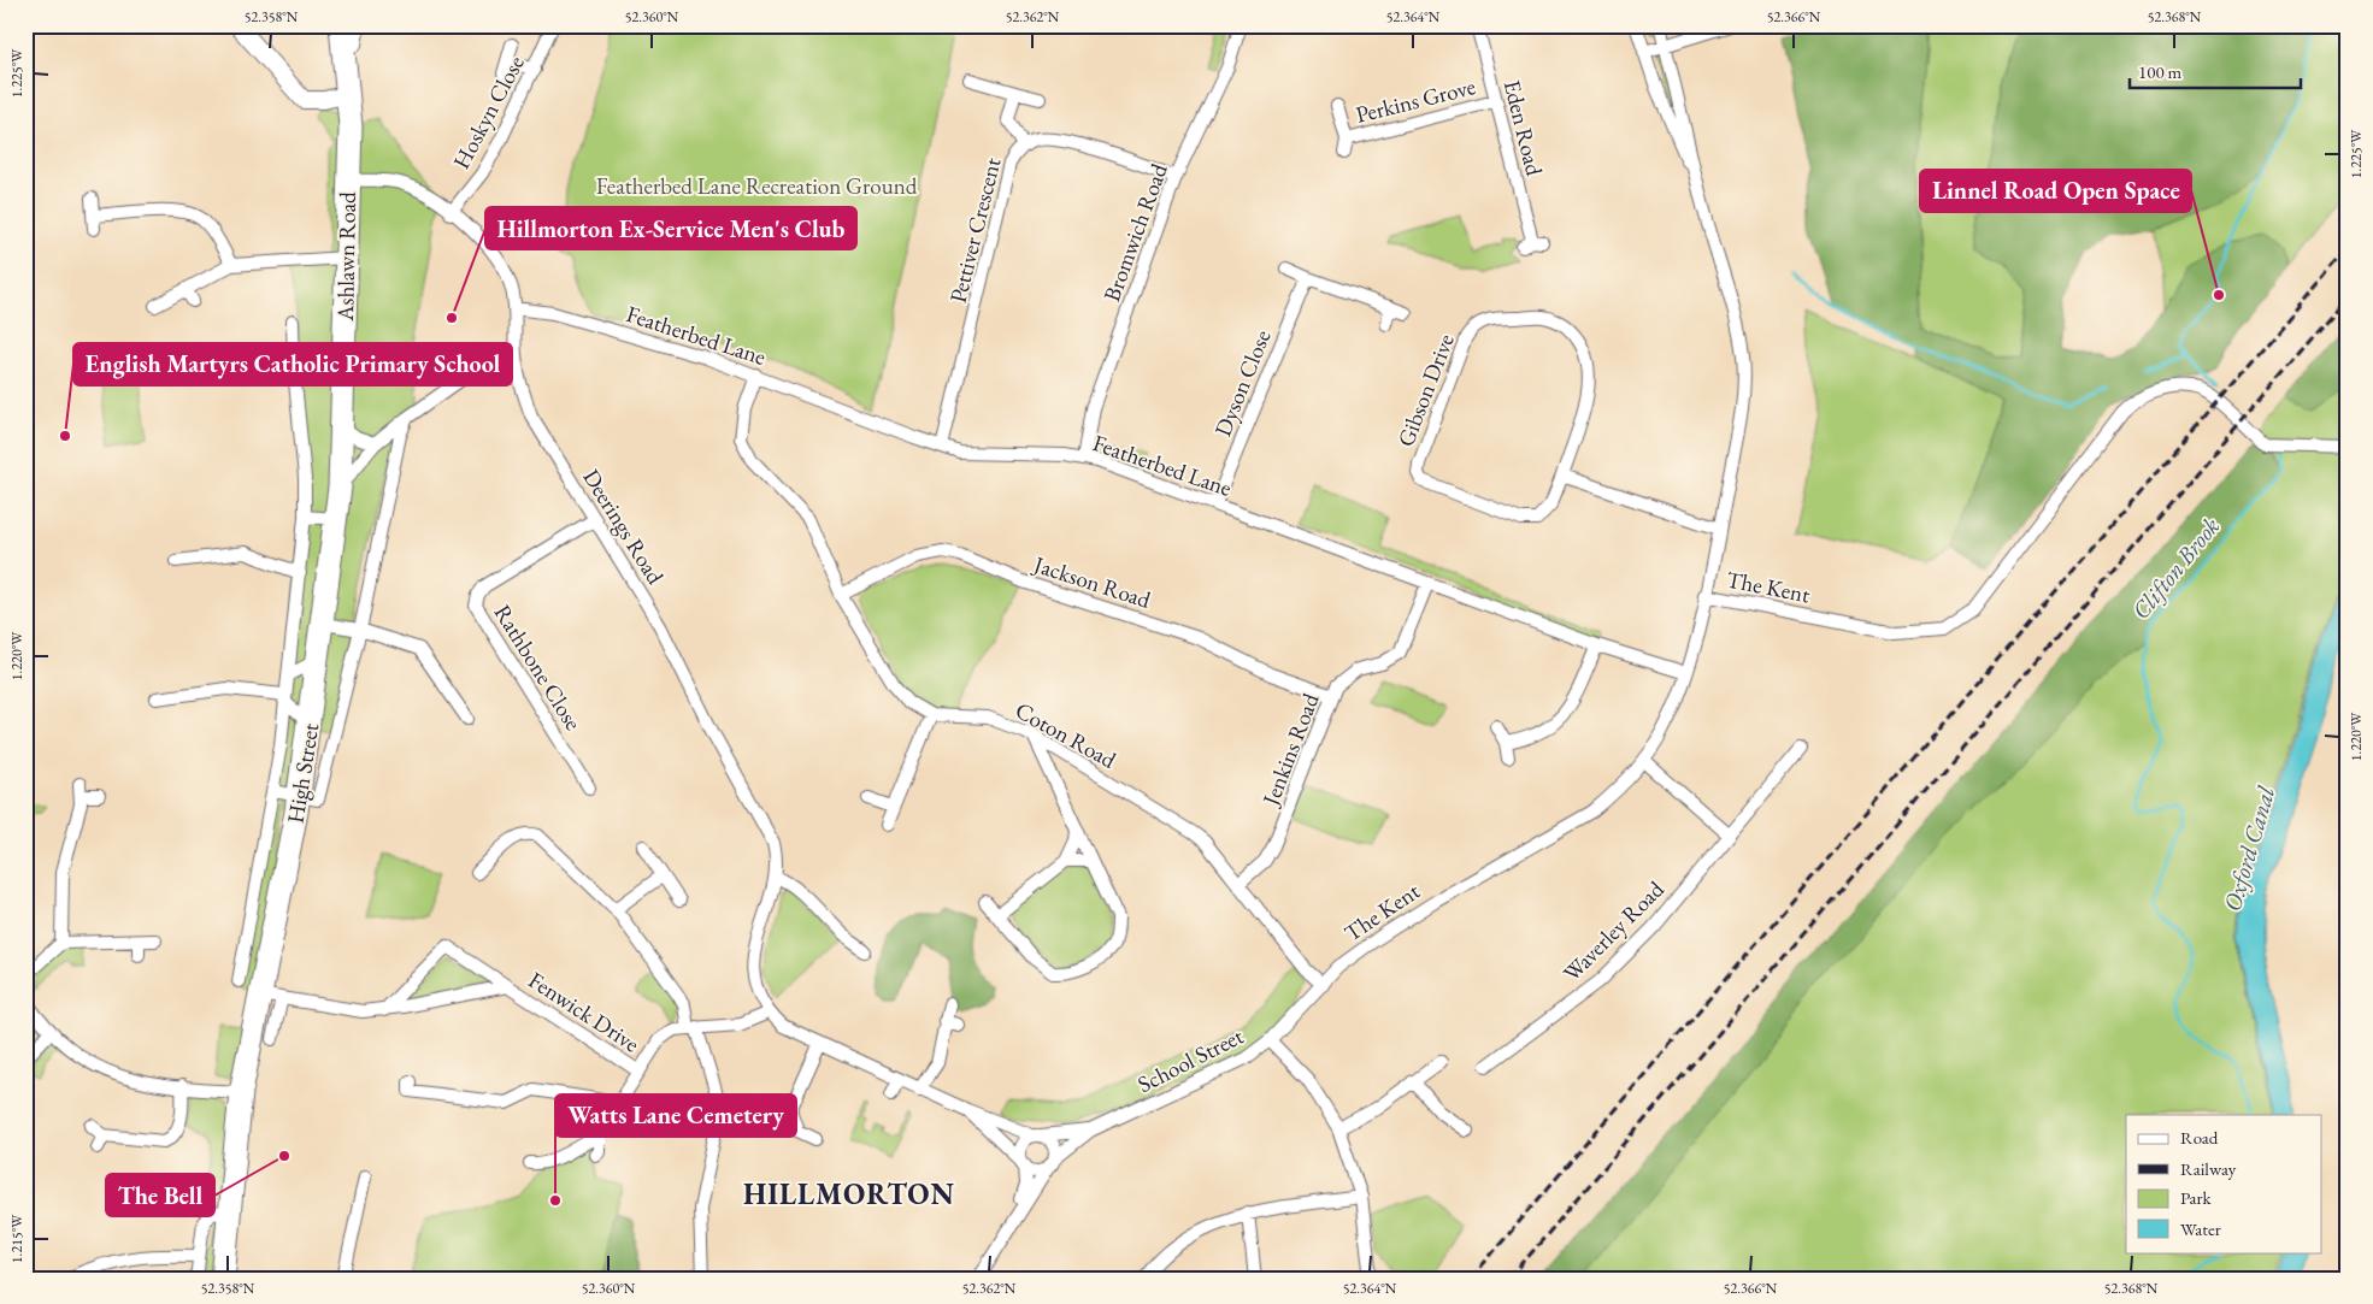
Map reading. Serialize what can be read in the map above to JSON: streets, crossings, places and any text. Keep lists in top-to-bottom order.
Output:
{
  "streets": {
    "highway": ["Ashlawn Road", "High Street"],
    "street": [
      "Perkins Grove",
      "Hoskyn Close",
      "Eden Road",
      "Pettiver Crescent",
      "Bromwich Road",
      "Featherbed Lane",
      "Dyson Close",
      "Gibson Drive",
      "Deerings Road",
      "Jackson Road",
      "The Kent",
      "Rathbone Close",
      "Coton Road",
      "Jenkins Road",
      "Waverley Road",
      "Fenwick Drive",
      "School Street"
    ]
  },
  "crossings": [
    ["Perkins Grove", "Eden Road"],
    ["Hoskyn Close", "Deerings Road"],
    ["Pettiver Crescent", "Bromwich Road"],
    ["Pettiver Crescent", "Featherbed Lane"],
    ["Bromwich Road", "Featherbed Lane"],
    ["Ashlawn Road", "Deerings Road"],
    ["Ashlawn Road", "High Street"],
    ["Featherbed Lane", "Dyson Close"],
    ["Featherbed Lane", "Deerings Road"],
    ["Featherbed Lane", "The Kent"],
    ["Featherbed Lane", "Jenkins Road"],
    ["Deerings Road", "Rathbone Close"],
    ["Deerings Road", "School Street"],
    ["Jackson Road", "Jenkins Road"],
    ["The Kent", "Coton Road"],
    ["The Kent", "School Street"],
    ["Coton Road", "Jenkins Road"],
    ["Coton Road", "School Street"],
    ["High Street", "Fenwick Drive"]
  ],
  "districts": ["HILLMORTON"],
  "water": ["Clifton Brook", "Oxford Canal"],
  "parks": ["Featherbed Lane Recreation Ground"],
  "places": [
    "Linnel Road Open Space",
    "Hillmorton Ex-Service Men's Club",
    "English Martyrs Catholic Primary School",
    "The Bell",
    "Watts Lane Cemetery"
  ],
  "legend": [
    "Road",
    "Railway",
    "Park",
    "Water"
  ],
  "scale_bar": "100 m",
  "coordinates": [
    "52.358°N",
    "52.360°N",
    "52.362°N",
    "52.364°N",
    "52.366°N",
    "52.368°N",
    "1.225°W",
    "1.220°W",
    "1.215°W"
  ]
}
